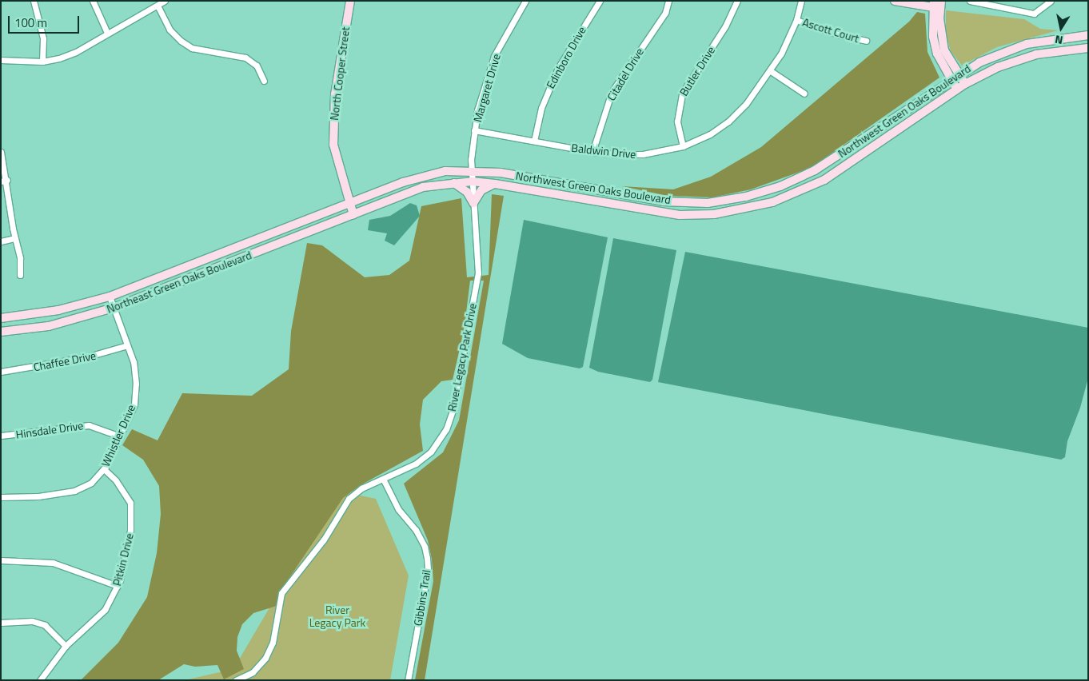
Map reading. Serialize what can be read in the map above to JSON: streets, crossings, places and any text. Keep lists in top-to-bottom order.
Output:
{
  "streets": {
    "main road": ["North Cooper Street", "Northwest Green Oaks Boulevard", "Northeast Green Oaks Boulevard"],
    "street": [
      "Ascott Court",
      "Edinboro Drive",
      "Butler Drive",
      "Citadel Drive",
      "Margaret Drive",
      "Baldwin Drive",
      "River Legacy Park Drive",
      "Chaffee Drive",
      "Hinsdale Drive",
      "Whistler Drive",
      "Pitkin Drive",
      "Gibbins Trail"
    ]
  },
  "crossings": [
    ["Ascott Court", "Baldwin Drive"],
    ["Edinboro Drive", "Baldwin Drive"],
    ["Butler Drive", "Baldwin Drive"],
    ["North Cooper Street", "Northwest Green Oaks Boulevard"],
    ["North Cooper Street", "Northeast Green Oaks Boulevard"],
    ["Citadel Drive", "Baldwin Drive"],
    ["Margaret Drive", "Northwest Green Oaks Boulevard"],
    ["Margaret Drive", "Baldwin Drive"],
    ["Margaret Drive", "River Legacy Park Drive"],
    ["Northwest Green Oaks Boulevard", "Northeast Green Oaks Boulevard"],
    ["Northwest Green Oaks Boulevard", "River Legacy Park Drive"],
    ["Northeast Green Oaks Boulevard", "Whistler Drive"],
    ["River Legacy Park Drive", "Gibbins Trail"],
    ["Chaffee Drive", "Whistler Drive"],
    ["Hinsdale Drive", "Whistler Drive"],
    ["Whistler Drive", "Pitkin Drive"]
  ],
  "parks": ["River Legacy Park"],
  "scale_bar": "100 m",
  "north": "bottom"
}
